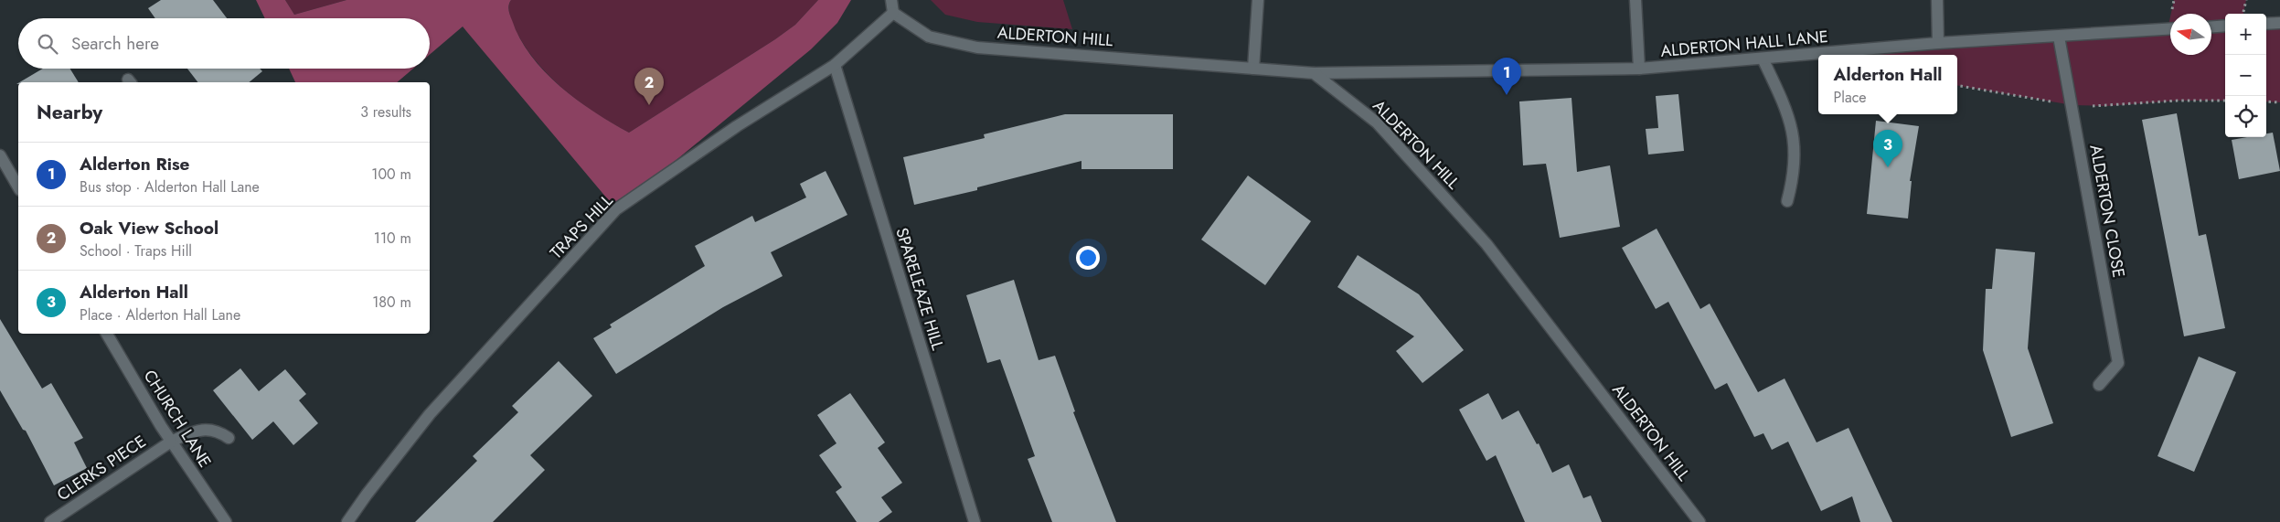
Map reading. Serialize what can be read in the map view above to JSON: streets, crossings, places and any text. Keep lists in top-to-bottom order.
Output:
{
  "streets": {
    "street": [
      "ALDERTON HILL",
      "ALDERTON HALL LANE",
      "ALDERTON CLOSE",
      "TRAPS HILL",
      "SPARELEAZE HILL",
      "CHURCH LANE",
      "CLERKS PIECE"
    ]
  },
  "crossings": [
    ["ALDERTON HILL", "ALDERTON HALL LANE"],
    ["ALDERTON HILL", "TRAPS HILL"],
    ["ALDERTON HALL LANE", "ALDERTON CLOSE"],
    ["TRAPS HILL", "SPARELEAZE HILL"],
    ["CHURCH LANE", "CLERKS PIECE"]
  ],
  "north": "left",
  "page": {
    "map_buttons": ["+", "−"],
    "search": "Search here",
    "popup": ["Alderton Hall", "Place"],
    "pins": ["1", "2", "3"],
    "heading": ["Nearby", "3 results"],
    "list": [
      {
        "mark": "1",
        "name": "Alderton Rise",
        "note": "Bus stop · Alderton Hall Lane",
        "value": "100 m"
      },
      {
        "mark": "2",
        "name": "Oak View School",
        "note": "School · Traps Hill",
        "value": "110 m"
      },
      {
        "mark": "3",
        "name": "Alderton Hall",
        "note": "Place · Alderton Hall Lane",
        "value": "180 m"
      }
    ]
  }
}
